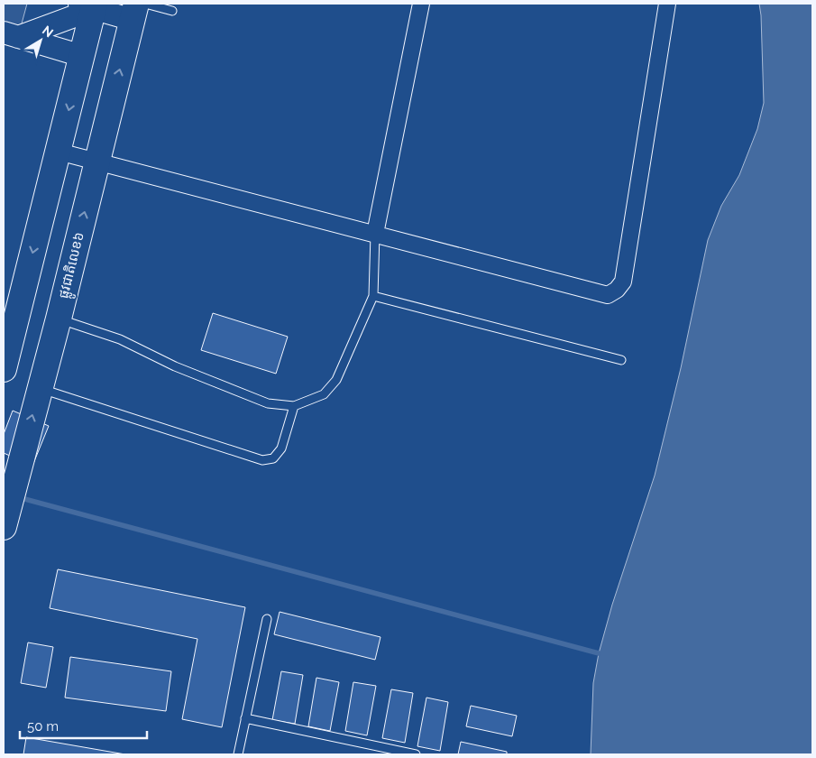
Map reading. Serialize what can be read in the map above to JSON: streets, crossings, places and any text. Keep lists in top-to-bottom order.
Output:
{
  "streets": {
    "highway": ["ផ្លូវជាតិលេខ៦"]
  },
  "scale_bar": "50 m",
  "north": "top right"
}
